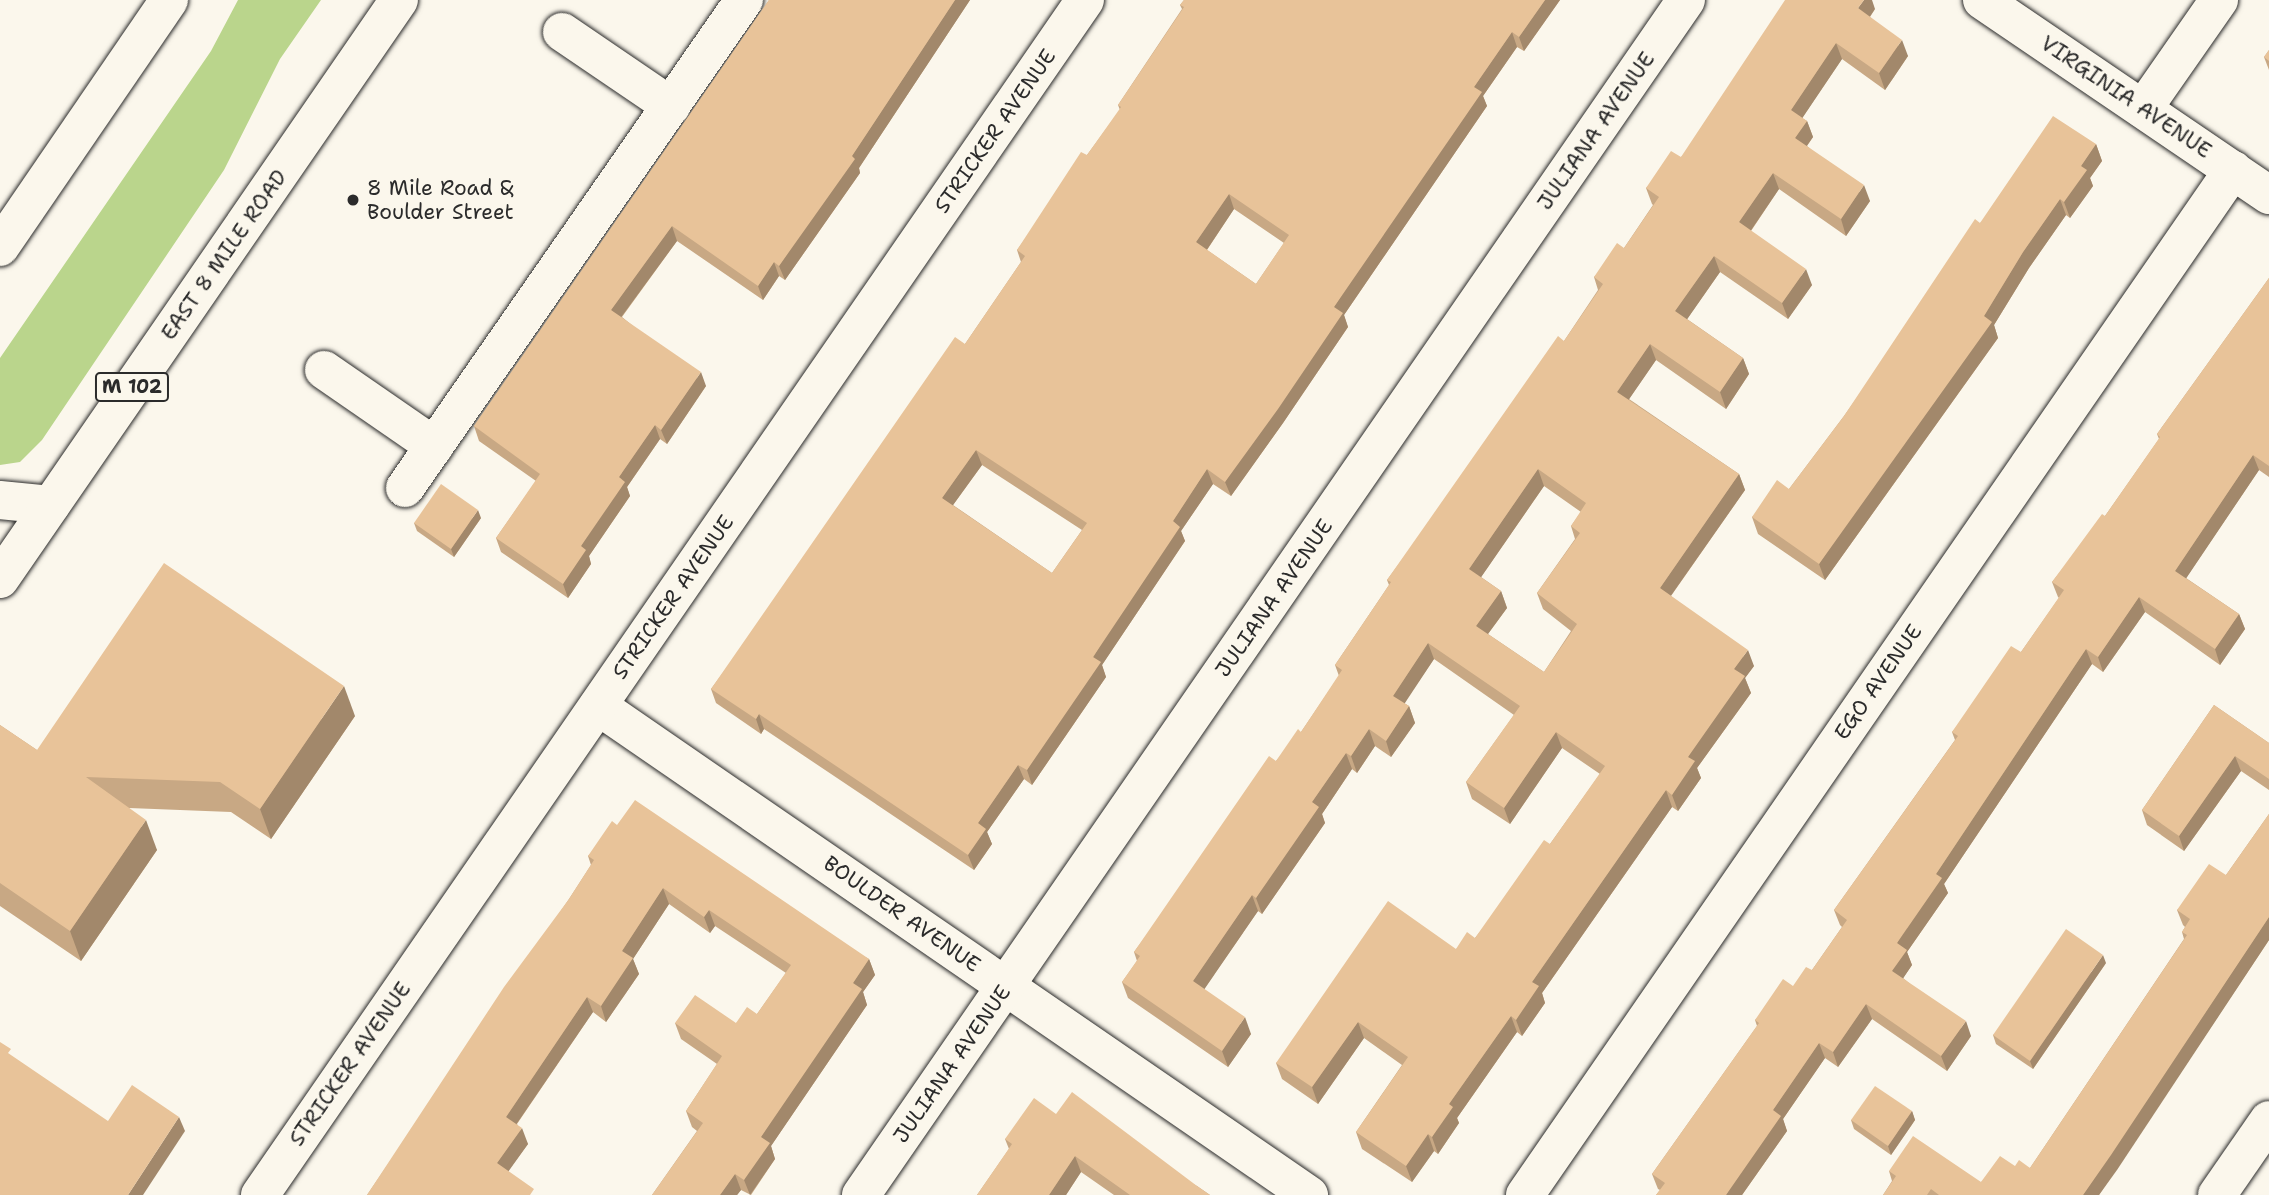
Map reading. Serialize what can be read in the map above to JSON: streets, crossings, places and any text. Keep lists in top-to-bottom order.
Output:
{
  "streets": {
    "main road": [
      "VIRGINIA AVENUE",
      "STRICKER AVENUE",
      "JULIANA AVENUE",
      "EAST 8 MILE ROAD",
      "M 102",
      "EGO AVENUE",
      "BOULDER AVENUE"
    ]
  },
  "crossings": [
    ["VIRGINIA AVENUE", "EGO AVENUE"],
    ["STRICKER AVENUE", "BOULDER AVENUE"],
    ["JULIANA AVENUE", "BOULDER AVENUE"]
  ],
  "places": ["8 Mile Road & Boulder Street"]
}
